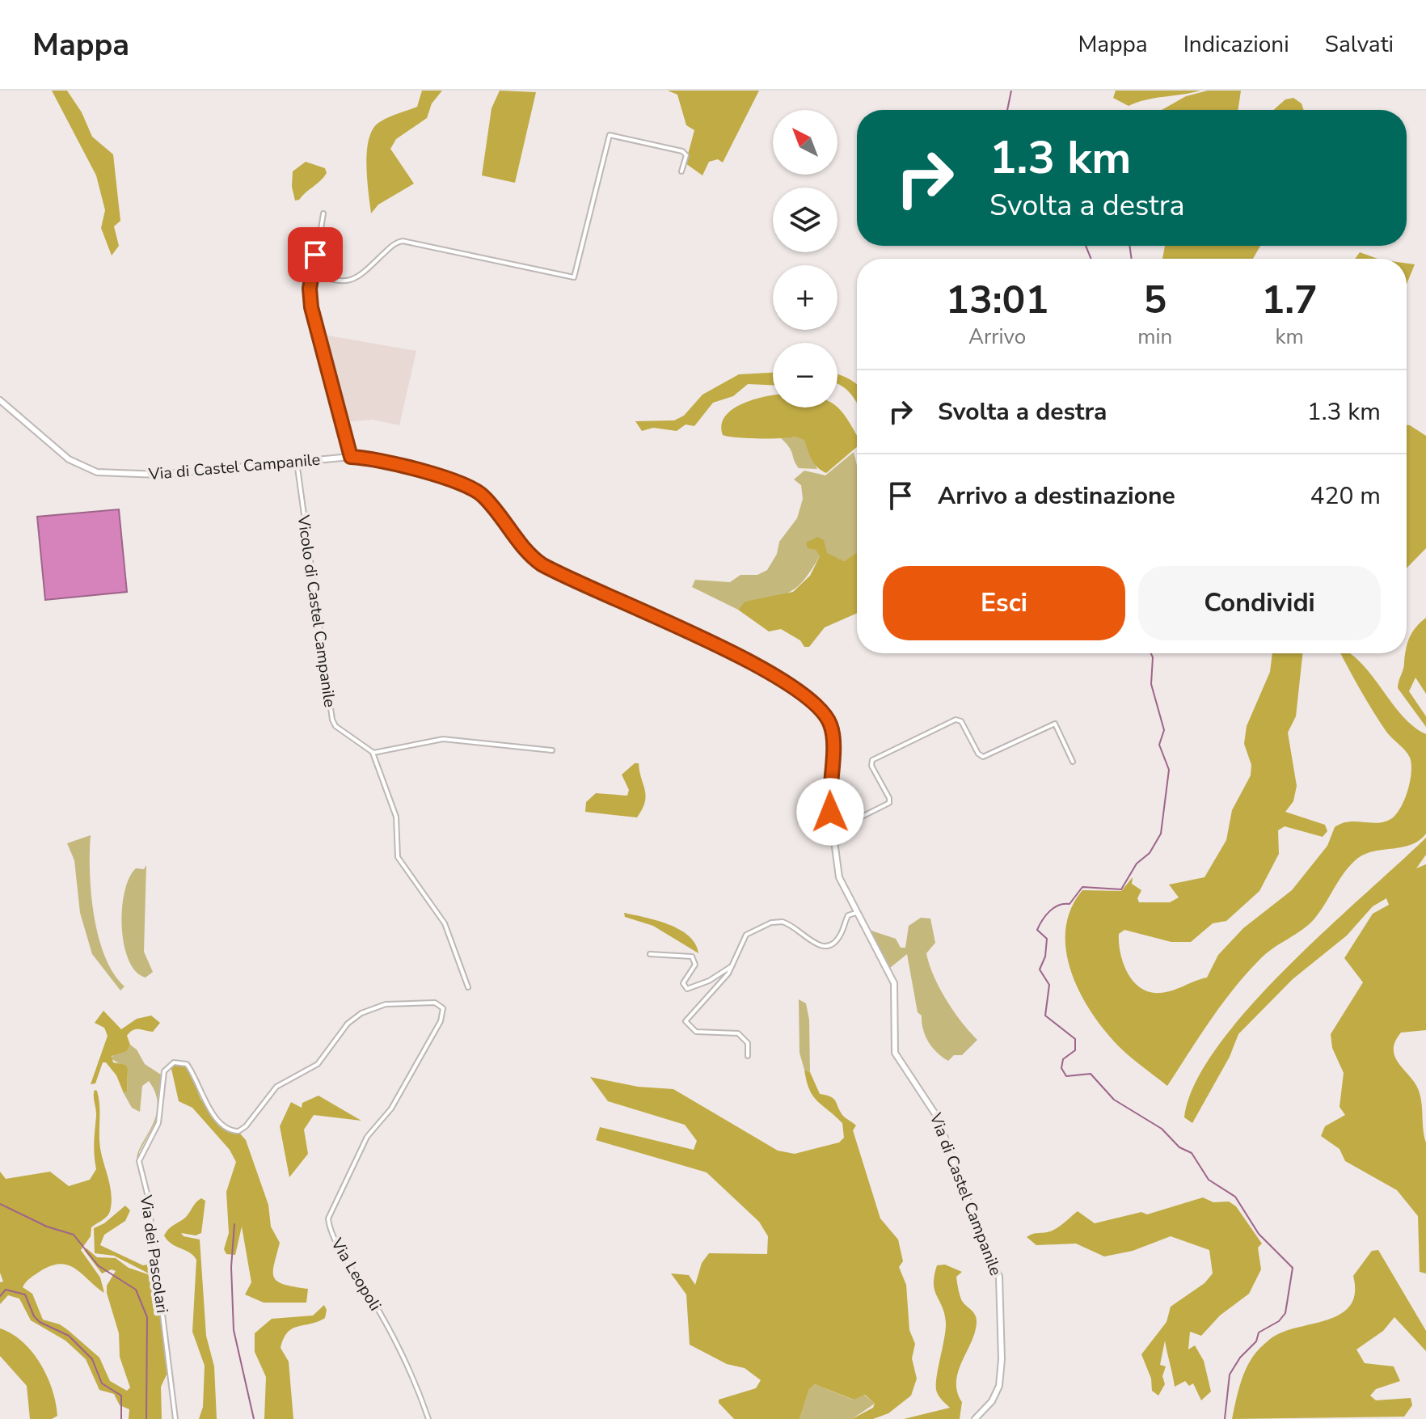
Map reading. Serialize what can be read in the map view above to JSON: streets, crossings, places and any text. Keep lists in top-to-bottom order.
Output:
{
  "streets": {
    "street": [
      "Via di Castel Campanile",
      "Vicolo di Castel Campanile",
      "Via dei Pascolari",
      "Via Leopoli"
    ]
  },
  "crossings": [
    ["Via di Castel Campanile", "Vicolo di Castel Campanile"],
    ["Via dei Pascolari", "Via Leopoli"]
  ],
  "north": "top left",
  "page": {
    "header": "Mappa",
    "nav": ["Mappa", "Indicazioni", "Salvati"],
    "map_buttons": ["+", "−"],
    "turn": ["1.3 km", "Svolta a destra"],
    "eta": [
      "13:01",
      "Arrivo",
      "5",
      "min",
      "1.7",
      "km"
    ],
    "list": [
      {
        "name": "Svolta a destra",
        "value": "1.3 km"
      },
      {
        "name": "Arrivo a destinazione",
        "value": "420 m"
      }
    ],
    "buttons": ["Esci", "Condividi"]
  }
}
